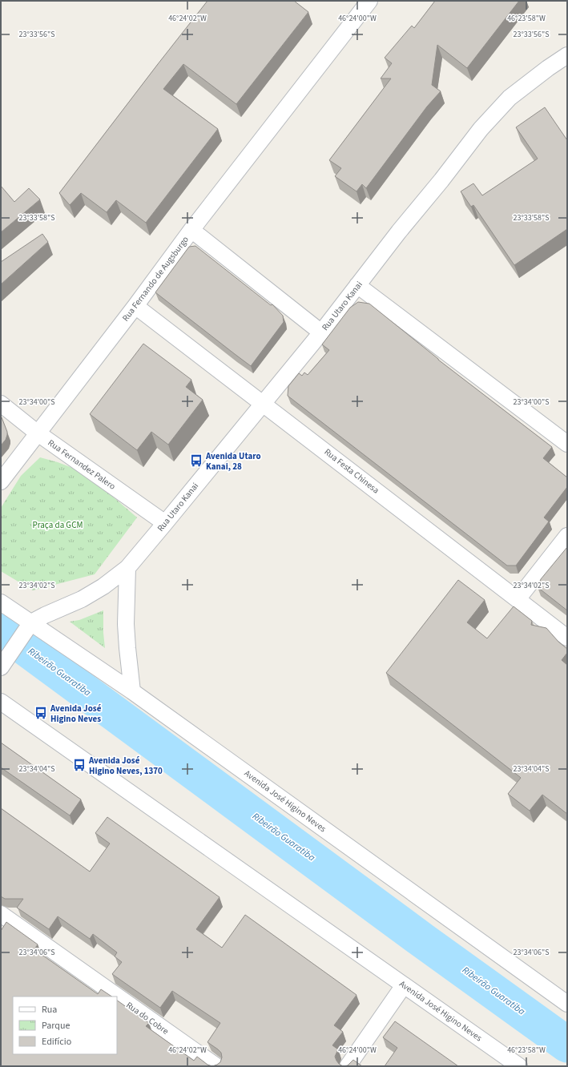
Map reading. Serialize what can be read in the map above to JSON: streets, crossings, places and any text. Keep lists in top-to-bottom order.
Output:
{
  "streets": {
    "street": [
      "Rua Fernando de Augsburgo",
      "Rua Utaro Kanai",
      "Rua Fernandez Palero",
      "Rua Festa Chinesa",
      "Avenida José Higino Neves",
      "Rua do Cobre"
    ]
  },
  "crossings": [
    ["Rua Fernando de Augsburgo", "Rua Fernandez Palero"],
    ["Rua Fernando de Augsburgo", "Rua Festa Chinesa"],
    ["Rua Utaro Kanai", "Rua Fernandez Palero"],
    ["Rua Utaro Kanai", "Rua Festa Chinesa"],
    ["Rua Utaro Kanai", "Avenida José Higino Neves"]
  ],
  "water": ["Ribeirão Guaratiba"],
  "parks": ["Praça da GCM"],
  "places": {
    "bus stop": ["Avenida Utaro Kanai, 28", "Avenida José Higino Neves", "Avenida José Higino Neves, 1370"]
  },
  "legend": ["Rua", "Parque", "Edifício"],
  "coordinates": [
    "46°24'02\"W",
    "46°24'00\"W",
    "46°23'58\"W",
    "23°33'56\"S",
    "23°33'58\"S",
    "23°34'00\"S",
    "23°34'02\"S",
    "23°34'04\"S",
    "23°34'06\"S"
  ]
}
